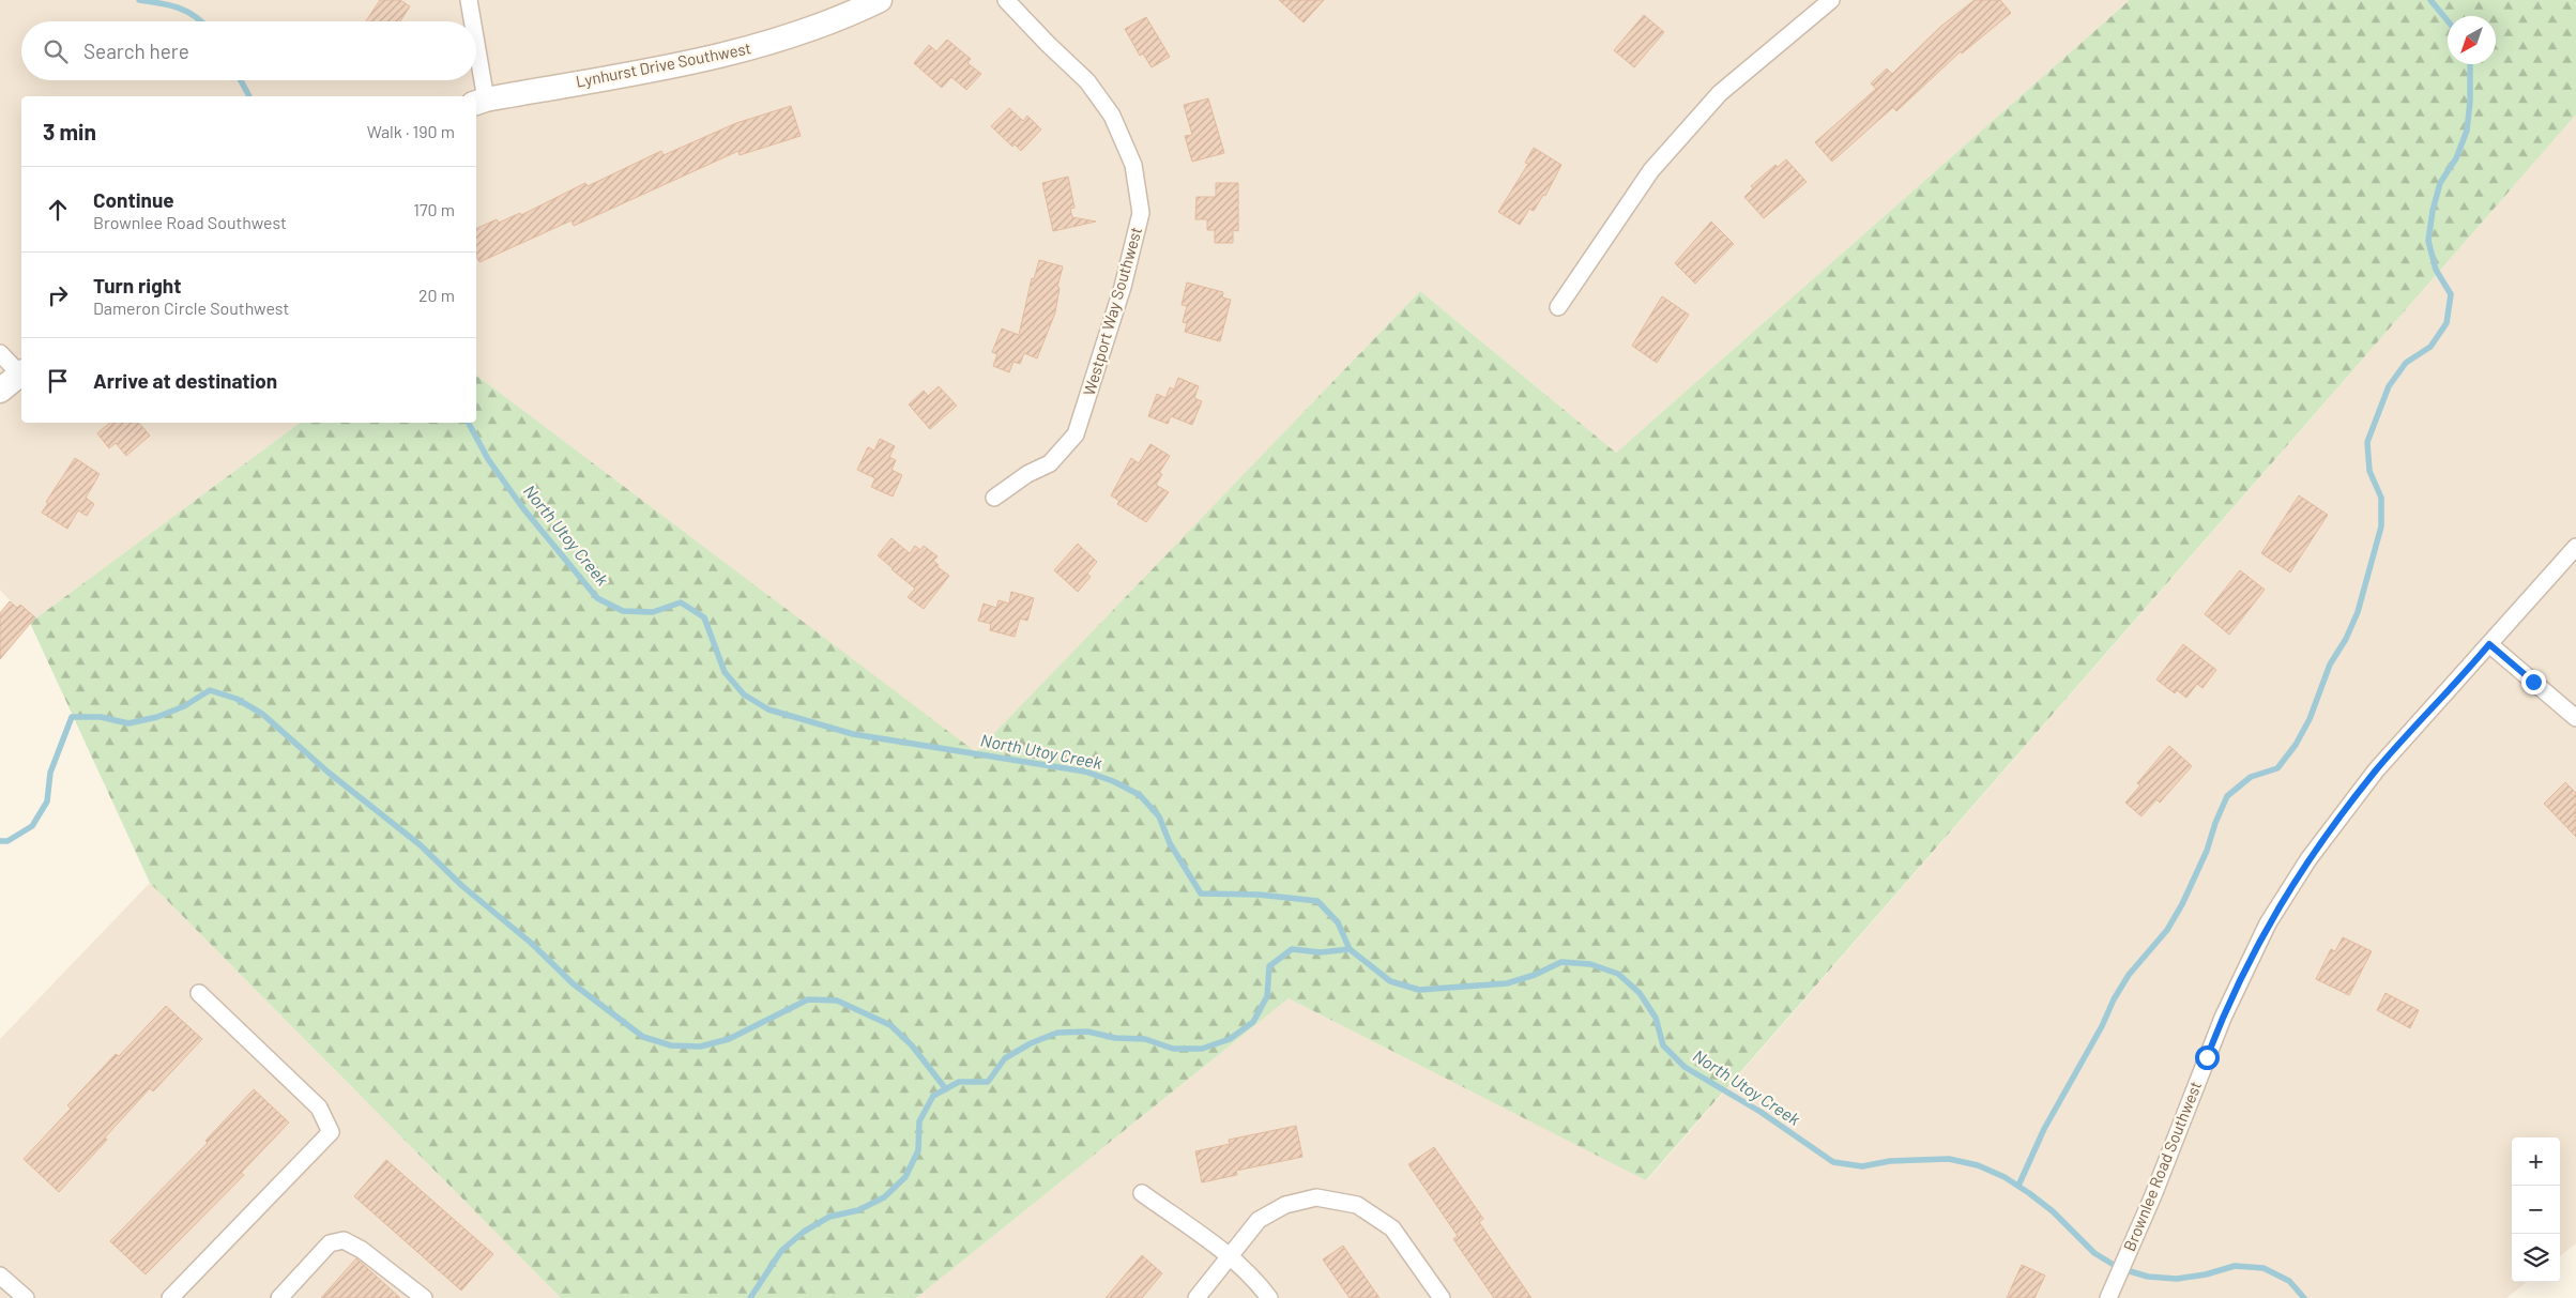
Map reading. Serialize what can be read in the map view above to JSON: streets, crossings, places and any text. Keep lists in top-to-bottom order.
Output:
{
  "streets": {
    "street": ["Lynhurst Drive Southwest", "Westport Way Southwest", "Brownlee Road Southwest"]
  },
  "water": ["North Utoy Creek"],
  "north": "bottom left",
  "page": {
    "search": "Search here",
    "heading": ["3 min", "Walk · 190 m"],
    "list": [
      ["Continue", "Brownlee Road Southwest", "170 m"],
      ["Turn right", "Dameron Circle Southwest", "20 m"],
      "Arrive at destination"
    ],
    "map_buttons": ["+", "−"]
  }
}
